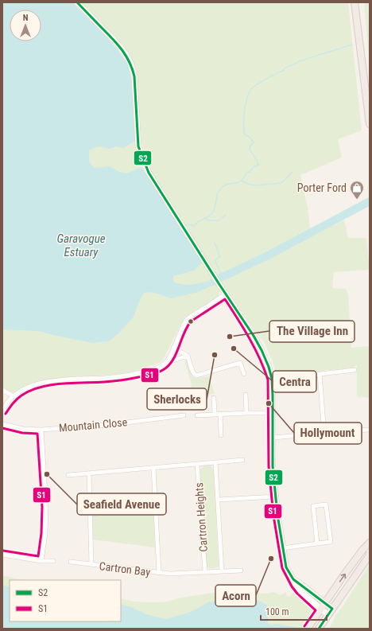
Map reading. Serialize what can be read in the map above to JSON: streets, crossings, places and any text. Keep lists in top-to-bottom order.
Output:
{
  "streets": {
    "street": ["Mountain Close", "Cartron Heights", "Cartron Bay"]
  },
  "crossings": [
    ["Cartron Heights", "Cartron Bay"]
  ],
  "water": ["Garavogue Estuary"],
  "places": {
    "shop": ["Porter Ford"],
    "other": [
      "The Village Inn",
      "Centra",
      "Sherlocks",
      "Hollymount",
      "Seafield Avenue",
      "Acorn"
    ]
  },
  "lines": ["transit line S2", "transit line S1"],
  "legend": ["S2", "S1"],
  "scale_bar": "100 m",
  "north": "top"
}
